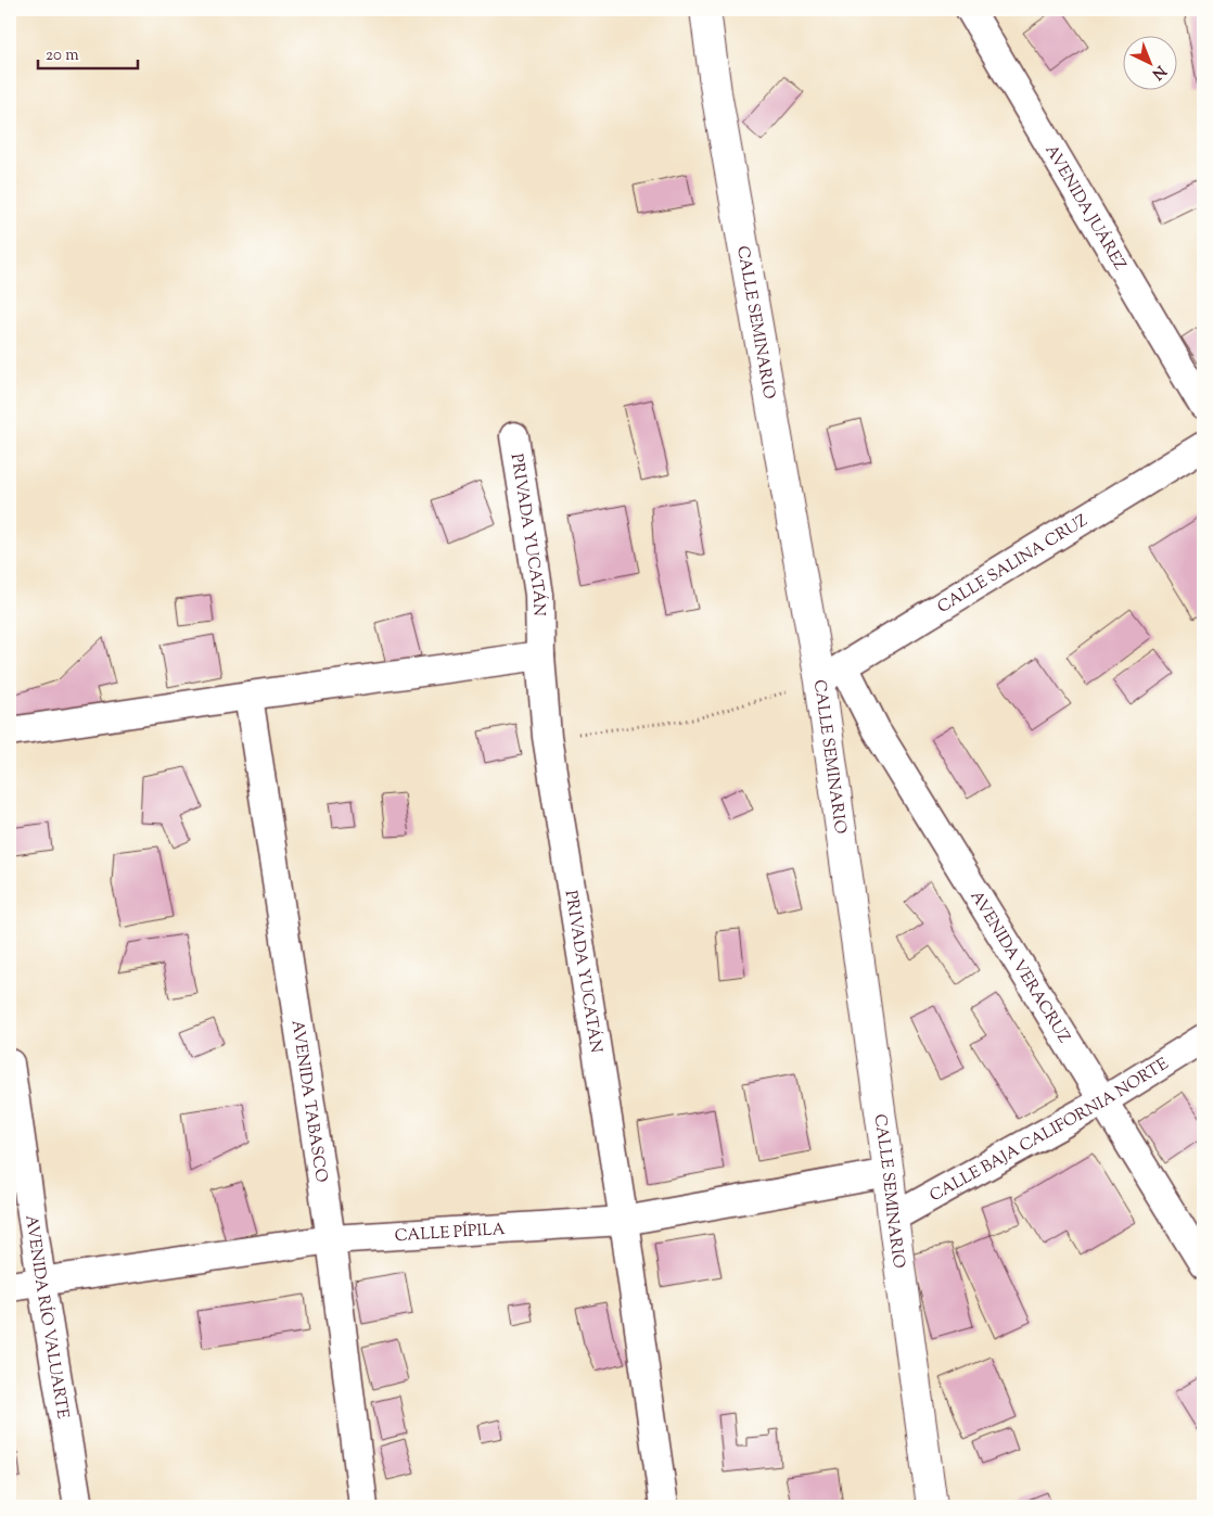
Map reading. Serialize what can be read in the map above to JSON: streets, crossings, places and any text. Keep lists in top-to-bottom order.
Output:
{
  "streets": {
    "street": [
      "AVENIDA JUÁREZ",
      "CALLE SEMINARIO",
      "PRIVADA YUCATÁN",
      "CALLE SALINA CRUZ",
      "AVENIDA VERACRUZ",
      "AVENIDA TABASCO",
      "CALLE BAJA CALIFORNIA NORTE",
      "CALLE PÍPILA",
      "AVENIDA RÍO VALUARTE"
    ]
  },
  "crossings": [
    ["CALLE SEMINARIO", "CALLE SALINA CRUZ"],
    ["CALLE SEMINARIO", "AVENIDA VERACRUZ"],
    ["CALLE SEMINARIO", "CALLE BAJA CALIFORNIA NORTE"],
    ["CALLE SEMINARIO", "CALLE PÍPILA"],
    ["PRIVADA YUCATÁN", "CALLE PÍPILA"],
    ["CALLE SALINA CRUZ", "AVENIDA VERACRUZ"],
    ["AVENIDA VERACRUZ", "CALLE BAJA CALIFORNIA NORTE"],
    ["AVENIDA TABASCO", "CALLE PÍPILA"],
    ["CALLE PÍPILA", "AVENIDA RÍO VALUARTE"]
  ],
  "scale_bar": "20 m",
  "north": "bottom right"
}
